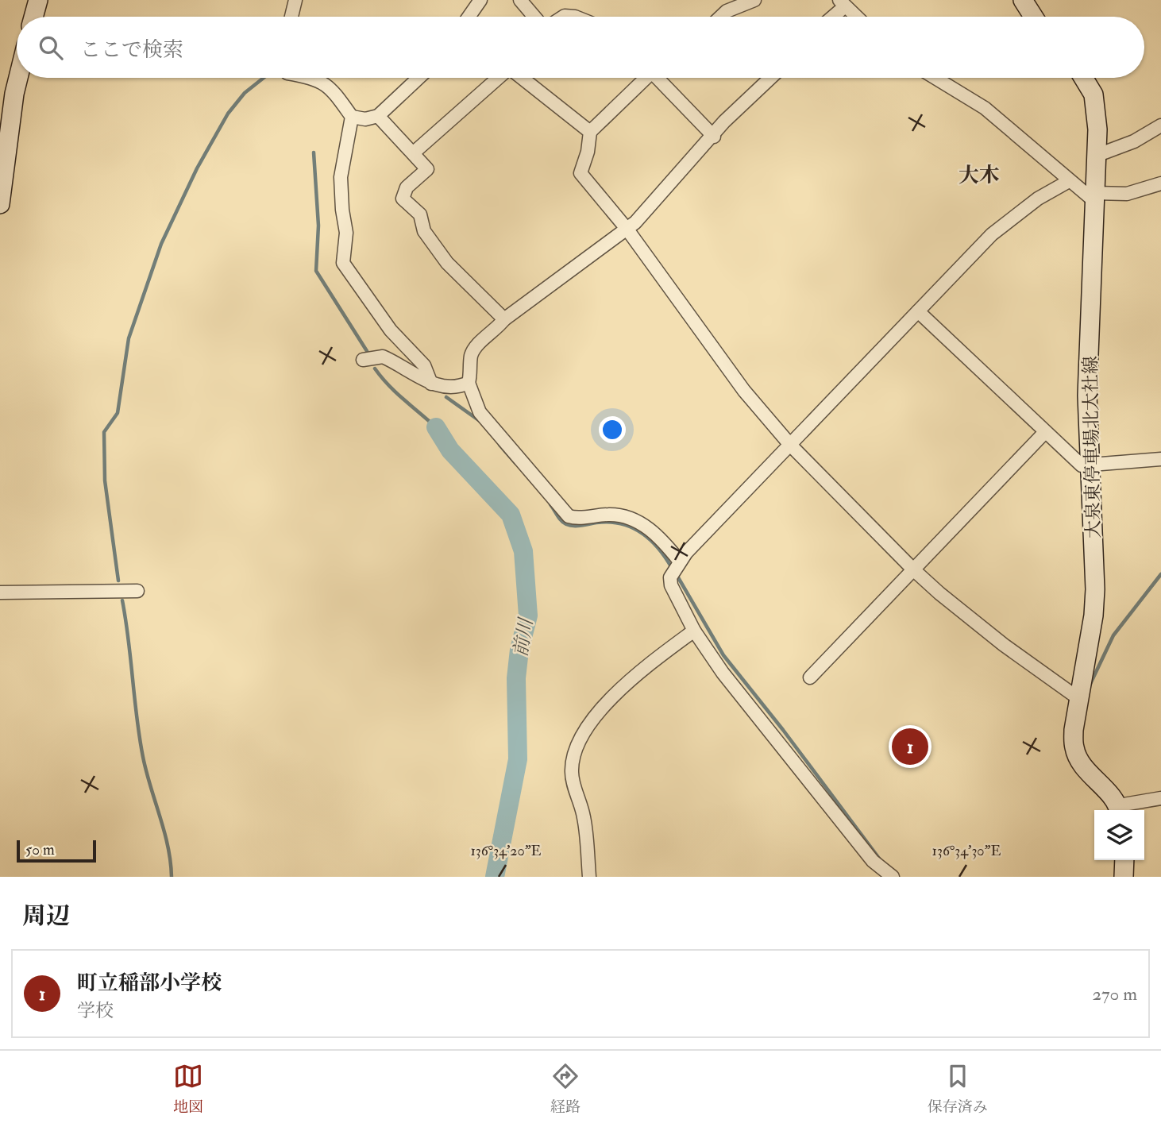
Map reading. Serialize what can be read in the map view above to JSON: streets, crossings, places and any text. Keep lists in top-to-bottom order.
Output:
{
  "streets": {
    "main road": ["大泉東停車場北大社線"]
  },
  "districts": ["大木"],
  "water": ["前川"],
  "scale_bar": "50 m",
  "page": {
    "search": "ここで検索",
    "pins": "1",
    "scale": "50 m",
    "heading": "周辺",
    "list": [
      {
        "mark": "1",
        "name": "町立稲部小学校",
        "note": "学校",
        "value": "270 m"
      }
    ],
    "nav": ["地図", "経路", "保存済み"]
  },
  "coordinates": ["136°34'20\"E", "136°34'30\"E"]
}
